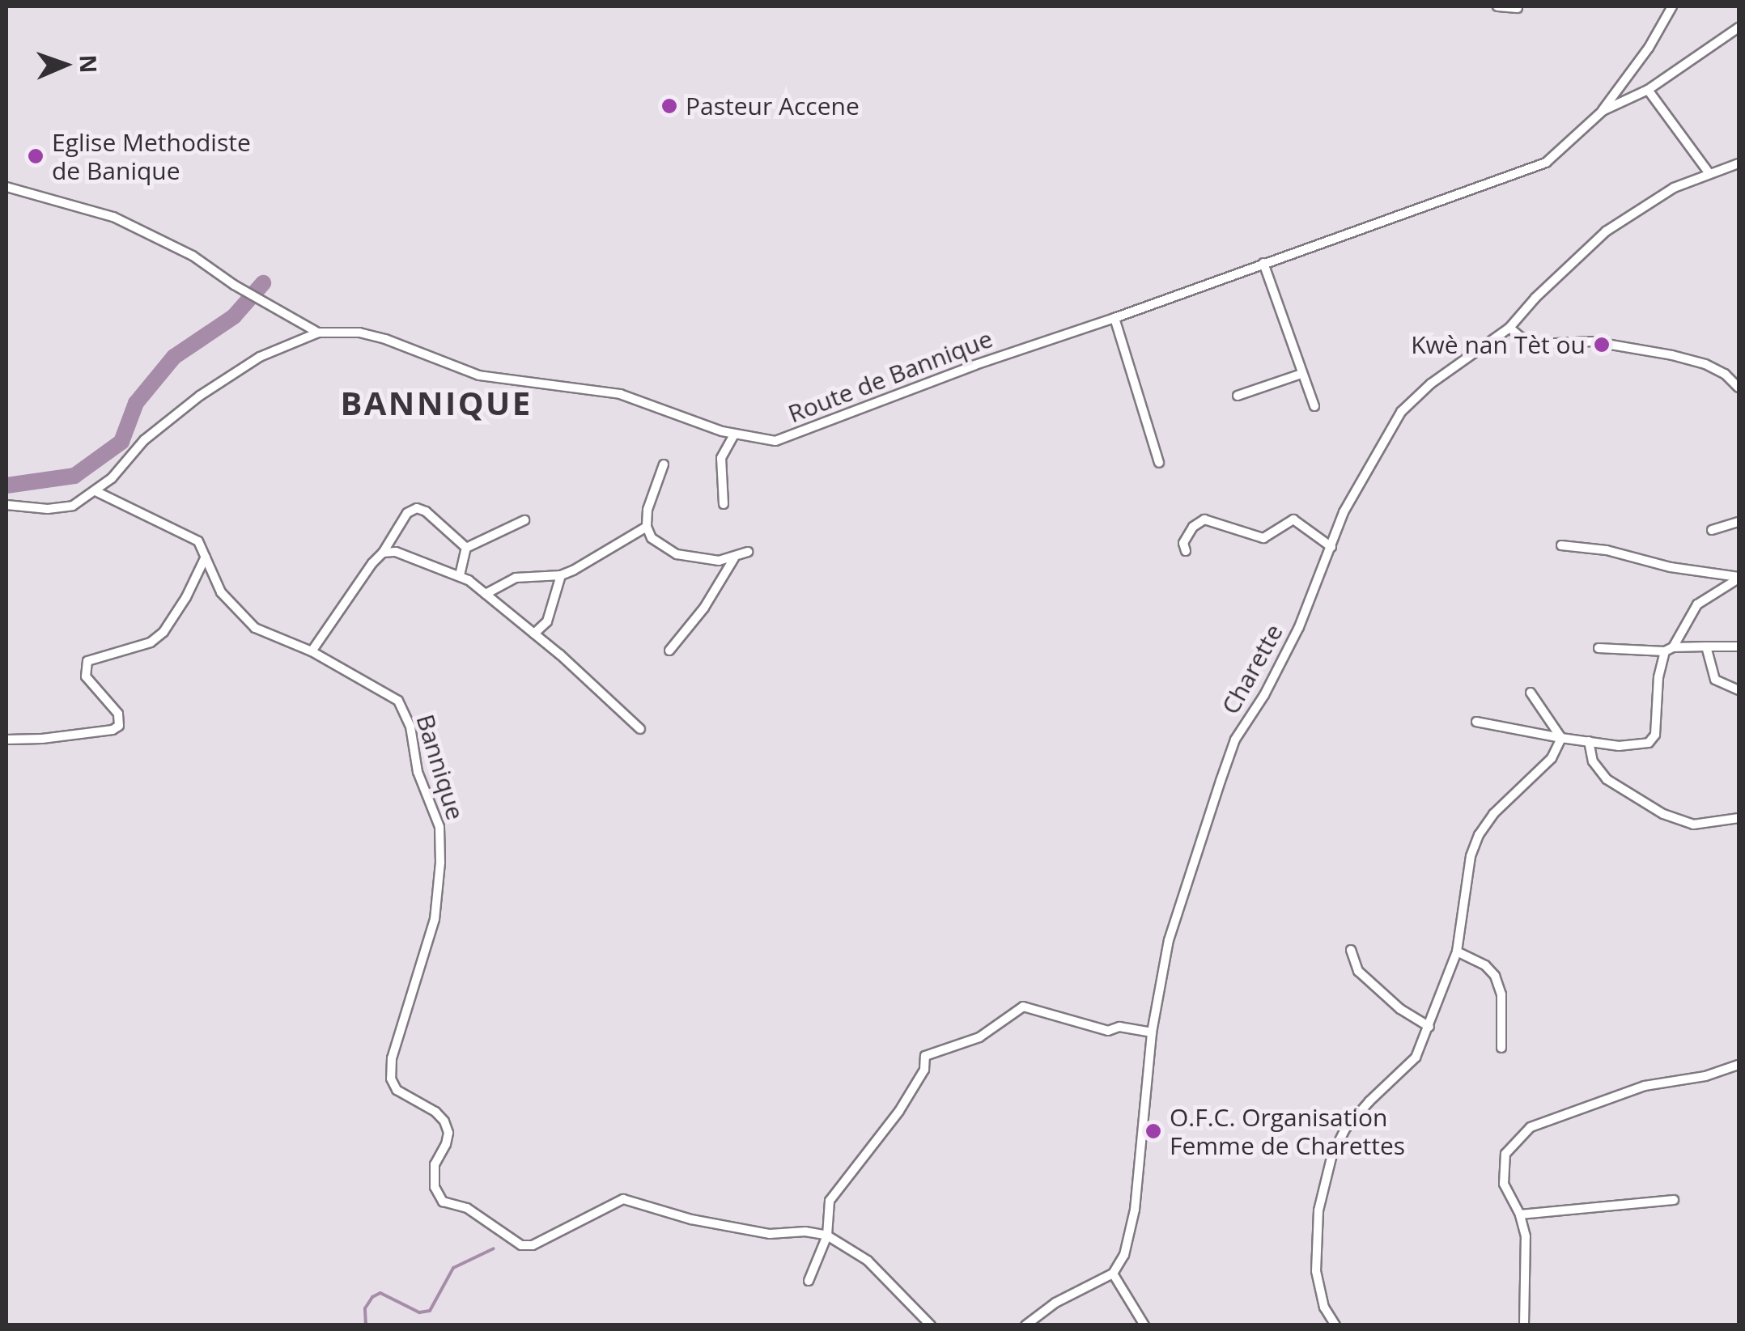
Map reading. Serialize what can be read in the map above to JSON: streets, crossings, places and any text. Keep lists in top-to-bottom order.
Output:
{
  "streets": {
    "street": ["Route de Bannique", "Charette", "Bannique"]
  },
  "crossings": [
    ["Route de Bannique", "Bannique"]
  ],
  "districts": ["BANNIQUE"],
  "places": [
    "Pasteur Accene",
    "Eglise Methodiste de Banique",
    "Kwè nan Tèt ou",
    "O.F.C. Organisation Femme de Charettes"
  ],
  "north": "right"
}
